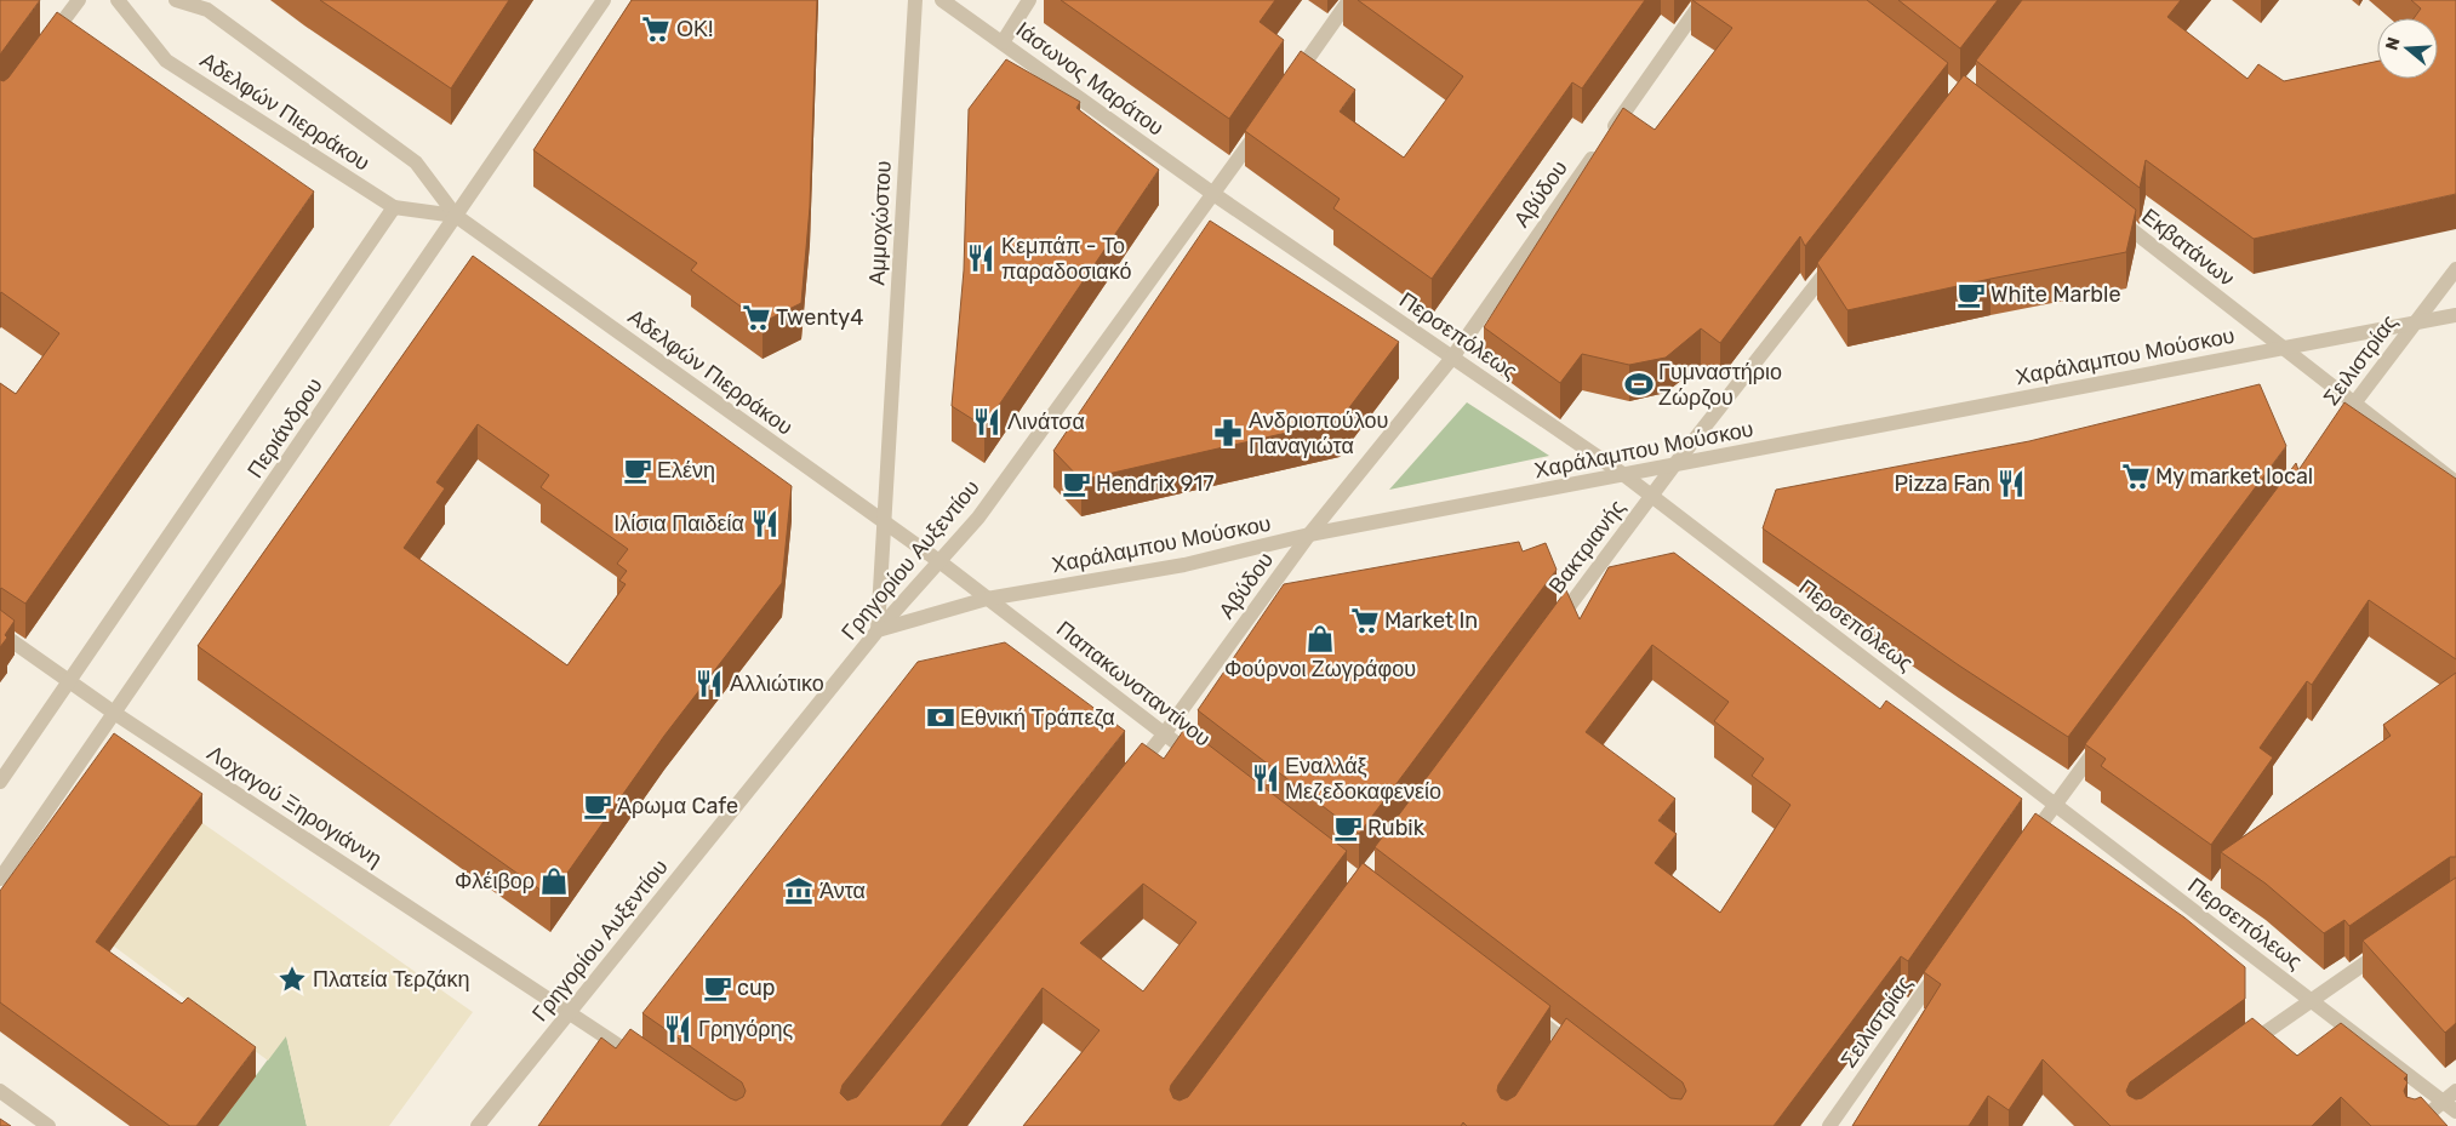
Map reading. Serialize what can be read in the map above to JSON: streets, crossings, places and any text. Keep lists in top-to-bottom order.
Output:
{
  "streets": {
    "street": [
      "Ιάσωνος Μαράτου",
      "Αδελφών Πιερράκου",
      "Αβύδου",
      "Αμμοχώστου",
      "Εκβατάνων",
      "Περσεπόλεως",
      "Χαράλαμπου Μούσκου",
      "Σειλιστρίας",
      "Περιάνδρου",
      "Βακτριανής",
      "Γρηγορίου Αυξεντίου",
      "Παπακωνσταντίνου",
      "Λοχαγού Ξηρογιάννη"
    ]
  },
  "crossings": [
    ["Ιάσωνος Μαράτου", "Περσεπόλεως"],
    ["Ιάσωνος Μαράτου", "Γρηγορίου Αυξεντίου"],
    ["Αδελφών Πιερράκου", "Αμμοχώστου"],
    ["Αδελφών Πιερράκου", "Περιάνδρου"],
    ["Αδελφών Πιερράκου", "Γρηγορίου Αυξεντίου"],
    ["Αδελφών Πιερράκου", "Παπακωνσταντίνου"],
    ["Αβύδου", "Περσεπόλεως"],
    ["Αβύδου", "Χαράλαμπου Μούσκου"],
    ["Αβύδου", "Παπακωνσταντίνου"],
    ["Αμμοχώστου", "Χαράλαμπου Μούσκου"],
    ["Αμμοχώστου", "Γρηγορίου Αυξεντίου"],
    ["Εκβατάνων", "Χαράλαμπου Μούσκου"],
    ["Εκβατάνων", "Σειλιστρίας"],
    ["Περσεπόλεως", "Χαράλαμπου Μούσκου"],
    ["Περσεπόλεως", "Βακτριανής"],
    ["Περσεπόλεως", "Γρηγορίου Αυξεντίου"],
    ["Χαράλαμπου Μούσκου", "Σειλιστρίας"],
    ["Χαράλαμπου Μούσκου", "Βακτριανής"],
    ["Χαράλαμπου Μούσκου", "Γρηγορίου Αυξεντίου"],
    ["Χαράλαμπου Μούσκου", "Παπακωνσταντίνου"],
    ["Περιάνδρου", "Λοχαγού Ξηρογιάννη"],
    ["Γρηγορίου Αυξεντίου", "Παπακωνσταντίνου"],
    ["Γρηγορίου Αυξεντίου", "Λοχαγού Ξηρογιάννη"]
  ],
  "places": {
    "supermarket": [
      "ΟΚ!",
      "Twenty4",
      "My market local",
      "Market In"
    ],
    "restaurant": [
      "Κεμπάπ - Το παραδοσιακό",
      "Λινάτσα",
      "Pizza Fan",
      "Ιλίσια Παιδεία",
      "Αλλιώτικο",
      "Εναλλάξ Μεζεδοκαφενείο",
      "Γρηγόρης"
    ],
    "cafe": [
      "White Marble",
      "Ελένη",
      "Hendrix 917",
      "Άρωμα Cafe",
      "Rubik",
      "cup"
    ],
    "sports": ["Γυμναστήριο Ζώρζου"],
    "pharmacy": ["Ανδριοπούλου Παναγιώτα"],
    "shop": ["Φούρνοι Ζωγράφου", "Φλέιβορ"],
    "bank": ["Εθνική Τράπεζα"],
    "museum": ["Άντα"],
    "place": ["Πλατεία Τερζάκη"]
  },
  "north": "left"
}
